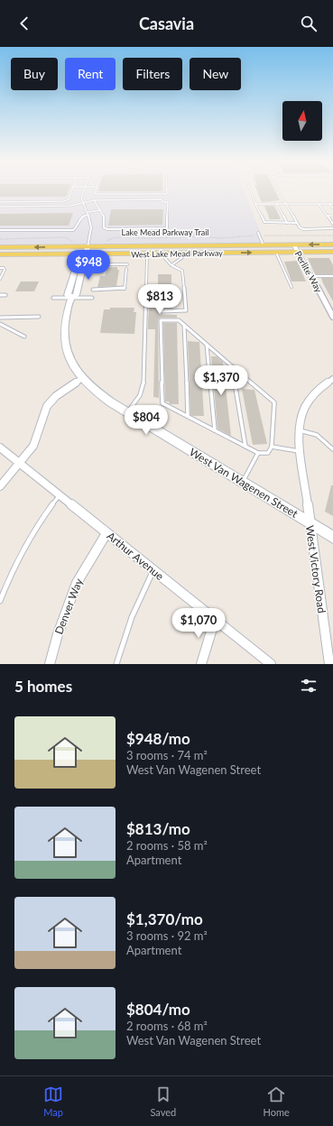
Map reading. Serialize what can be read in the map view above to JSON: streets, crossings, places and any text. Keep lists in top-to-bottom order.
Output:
{
  "streets": {
    "main road": ["West Lake Mead Parkway", "West Van Wagenen Street"],
    "street": [
      "Perlite Way",
      "Arthur Avenue",
      "West Victory Road",
      "Denver Way"
    ],
    "path": ["Lake Mead Parkway Trail"]
  },
  "crossings": [
    ["West Lake Mead Parkway", "Perlite Way"],
    ["West Lake Mead Parkway", "West Van Wagenen Street"],
    ["West Van Wagenen Street", "West Victory Road"],
    ["Arthur Avenue", "Denver Way"]
  ],
  "north": "top",
  "page": {
    "header": "Casavia",
    "chip": [
      "Buy",
      "Rent",
      "Filters",
      "New"
    ],
    "price": [
      "$948",
      "$813",
      "$1,370",
      "$804",
      "$1,070"
    ],
    "heading": "5 homes",
    "list": [
      {
        "name": "$948/mo",
        "note": "3 rooms · 74 m² · West Van Wagenen Street"
      },
      {
        "name": "$813/mo",
        "note": "2 rooms · 58 m² · Apartment"
      },
      {
        "name": "$1,370/mo",
        "note": "3 rooms · 92 m² · Apartment"
      },
      {
        "name": "$804/mo",
        "note": "2 rooms · 68 m² · West Van Wagenen Street"
      }
    ],
    "tabs": ["Map", "Saved", "Home"]
  }
}
